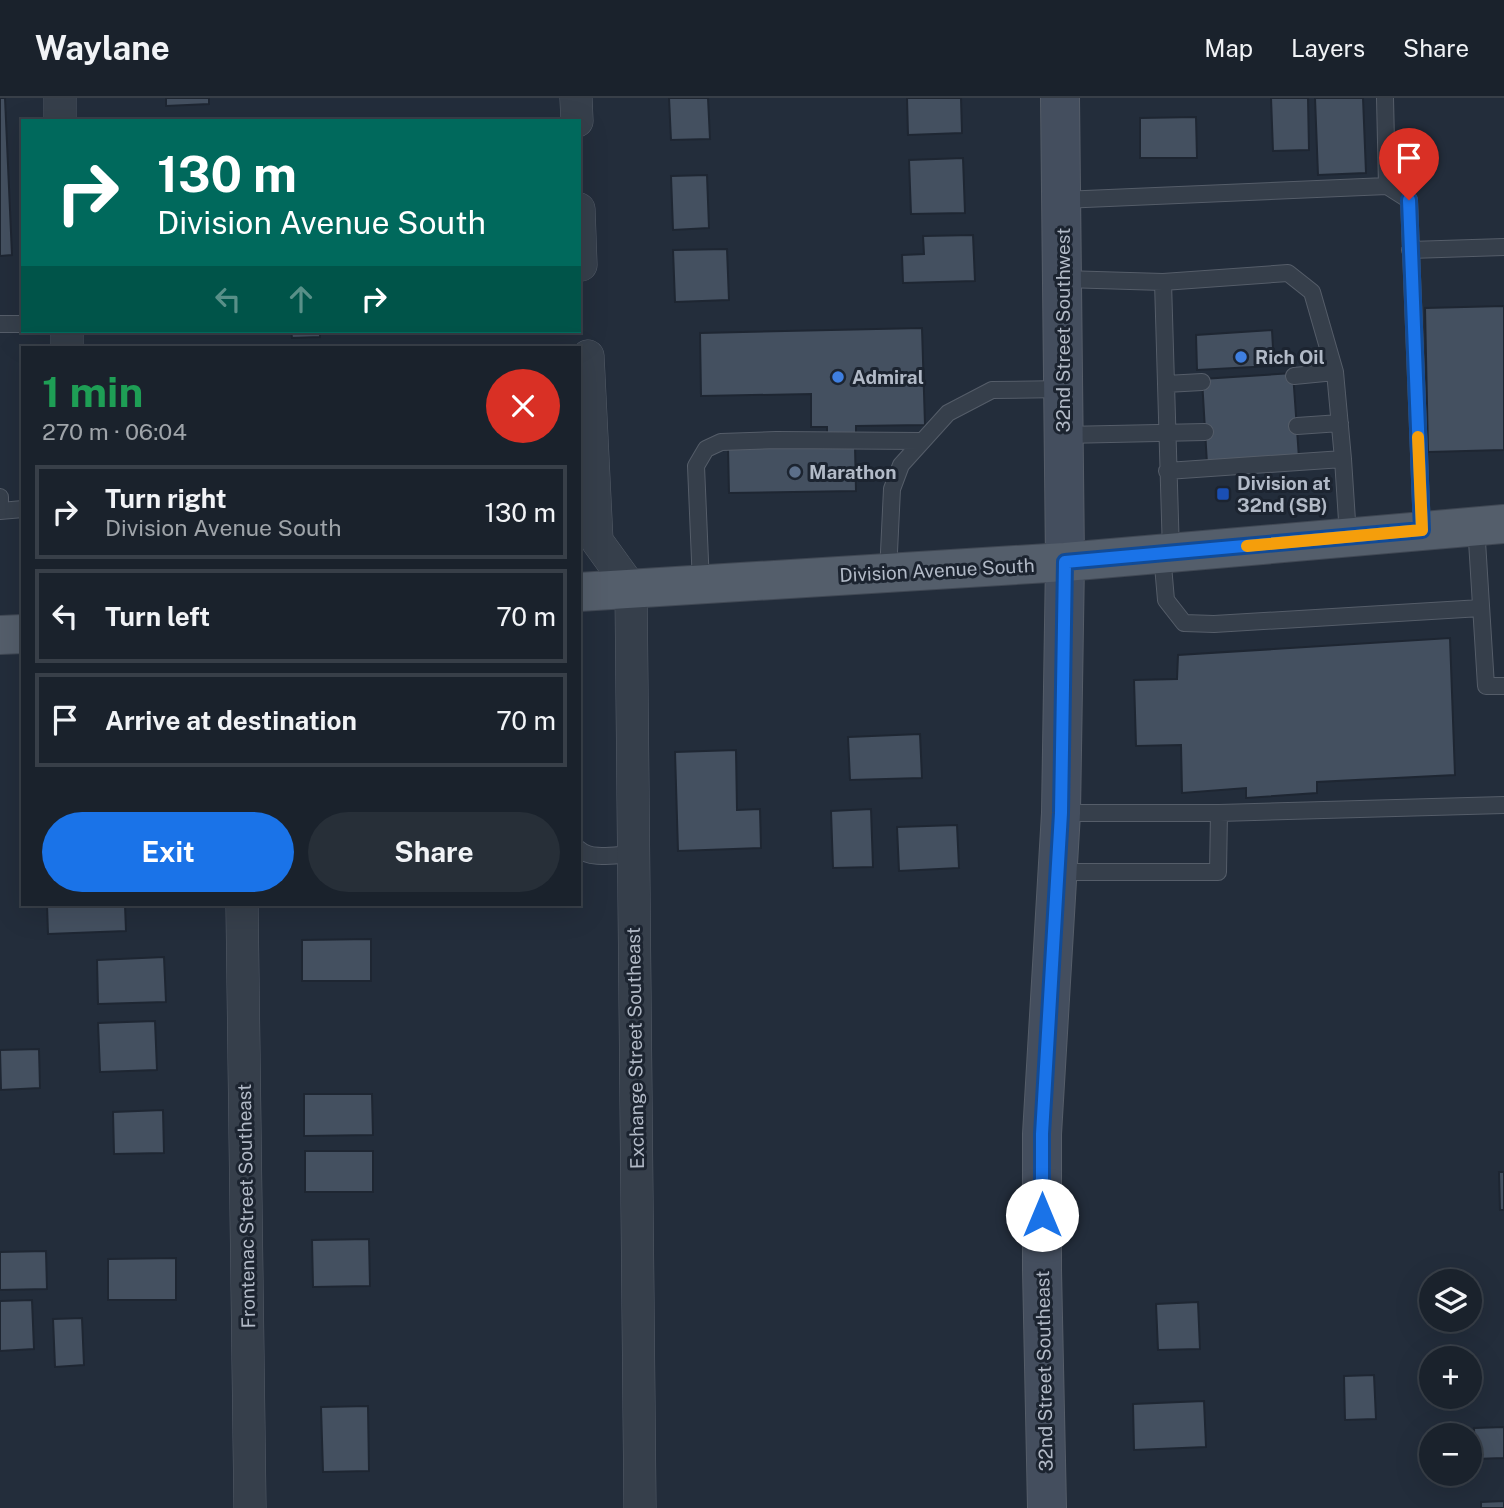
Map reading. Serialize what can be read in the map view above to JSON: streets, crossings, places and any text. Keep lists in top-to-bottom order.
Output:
{
  "streets": {
    "main road": ["Division Avenue South"],
    "street": [
      "32nd Street Southwest",
      "Exchange Street Southeast",
      "Frontenac Street Southeast",
      "32nd Street Southeast"
    ]
  },
  "crossings": [
    ["32nd Street Southwest", "Division Avenue South"],
    ["32nd Street Southwest", "32nd Street Southeast"],
    ["Division Avenue South", "Exchange Street Southeast"],
    ["Division Avenue South", "32nd Street Southeast"]
  ],
  "places": {
    "other": ["Rich Oil", "Admiral", "Marathon"],
    "transit": ["Division at 32nd (SB)"]
  },
  "page": {
    "header": "Waylane",
    "nav": ["Map", "Layers", "Share"],
    "turn": ["130 m", "Division Avenue South"],
    "heading": ["1 min", "270 m · 06:04"],
    "list": [
      {
        "name": "Turn right",
        "note": "Division Avenue South",
        "value": "130 m"
      },
      {
        "name": "Turn left",
        "value": "70 m"
      },
      {
        "name": "Arrive at destination",
        "value": "70 m"
      }
    ],
    "buttons": ["Exit", "Share"],
    "map_buttons": ["+", "−"]
  }
}
